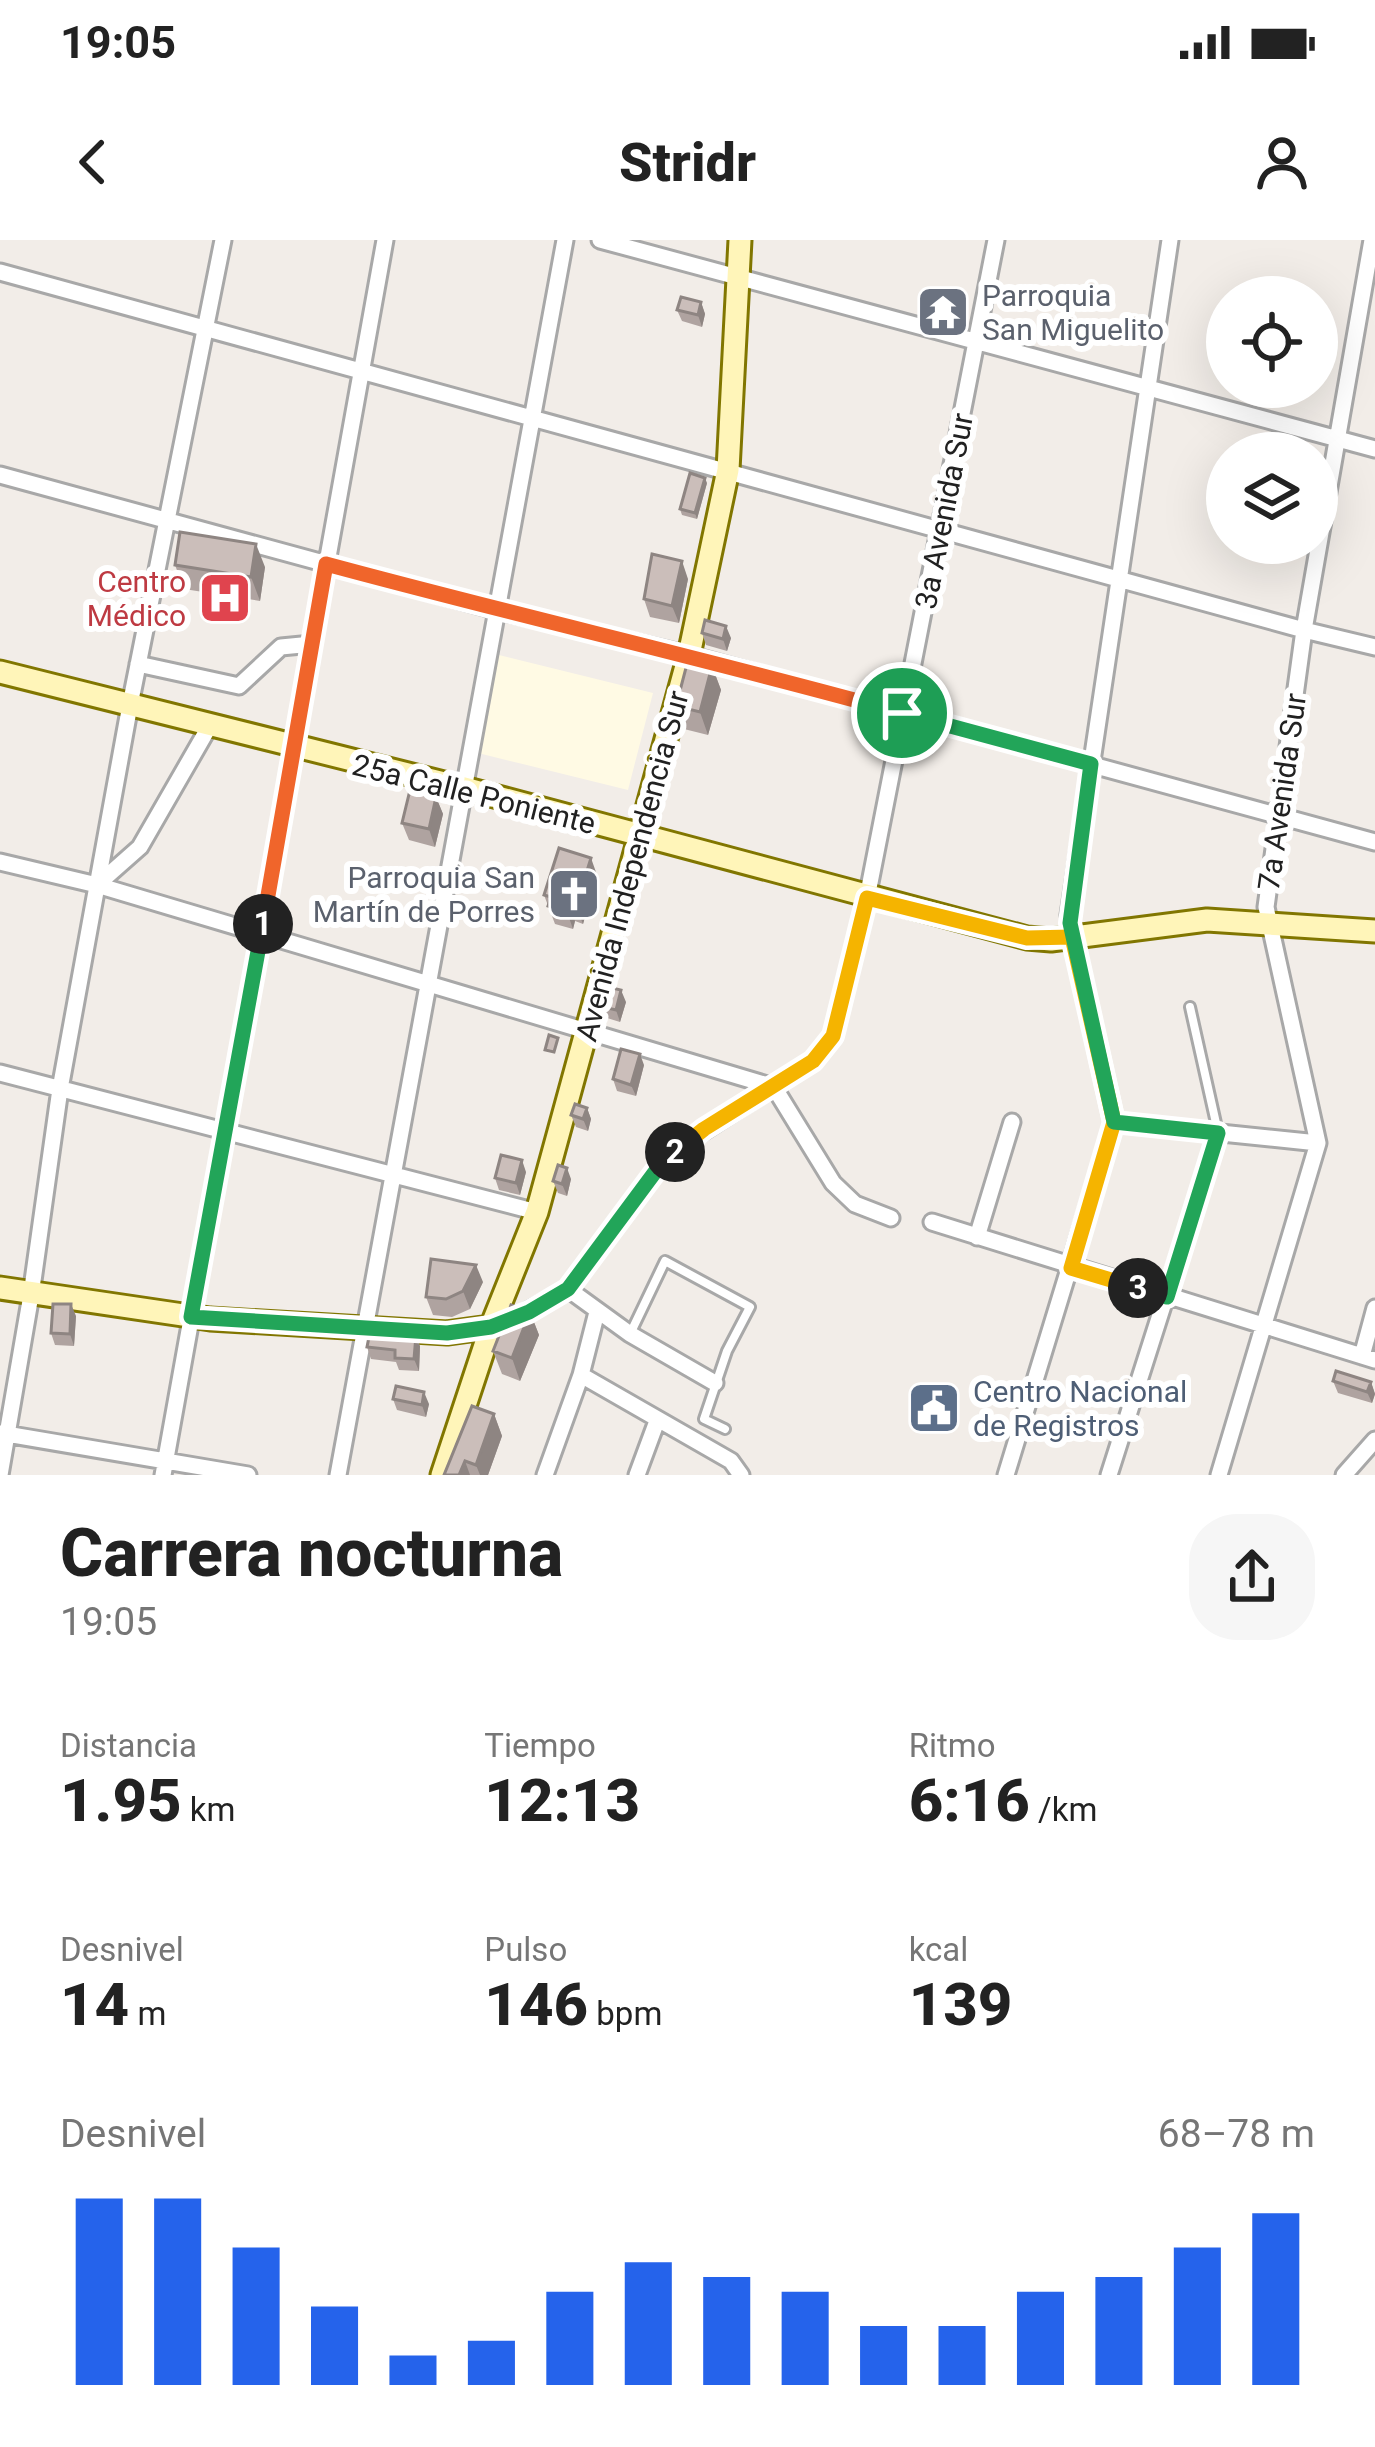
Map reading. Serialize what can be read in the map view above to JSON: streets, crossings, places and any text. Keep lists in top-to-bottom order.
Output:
{
  "streets": {
    "street": [
      "3a Avenida Sur",
      "7a Avenida Sur",
      "25a Calle Poniente",
      "Avenida Independencia Sur"
    ]
  },
  "crossings": [
    ["3a Avenida Sur", "25a Calle Poniente"],
    ["3a Avenida Sur", "Avenida Independencia Sur"],
    ["7a Avenida Sur", "25a Calle Poniente"],
    ["25a Calle Poniente", "Avenida Independencia Sur"]
  ],
  "places": {
    "temple": ["Parroquia San Miguelito"],
    "hospital": ["Centro Médico"],
    "church": ["Parroquia San Martín de Porres"],
    "public building": ["Centro Nacional de Registros"]
  },
  "page": {
    "status": "19:05",
    "header": "Stridr",
    "pins": ["1", "2", "3"],
    "heading": ["Carrera nocturna", "19:05"],
    "stats": [
      ["Distancia", "1.95 km"],
      ["Tiempo", "12:13"],
      ["Ritmo", "6:16 /km"],
      ["Desnivel", "14 m"],
      ["Pulso", "146 bpm"],
      ["kcal", "139"]
    ],
    "chart": ["Desnivel", "68–78 m"]
  }
}
